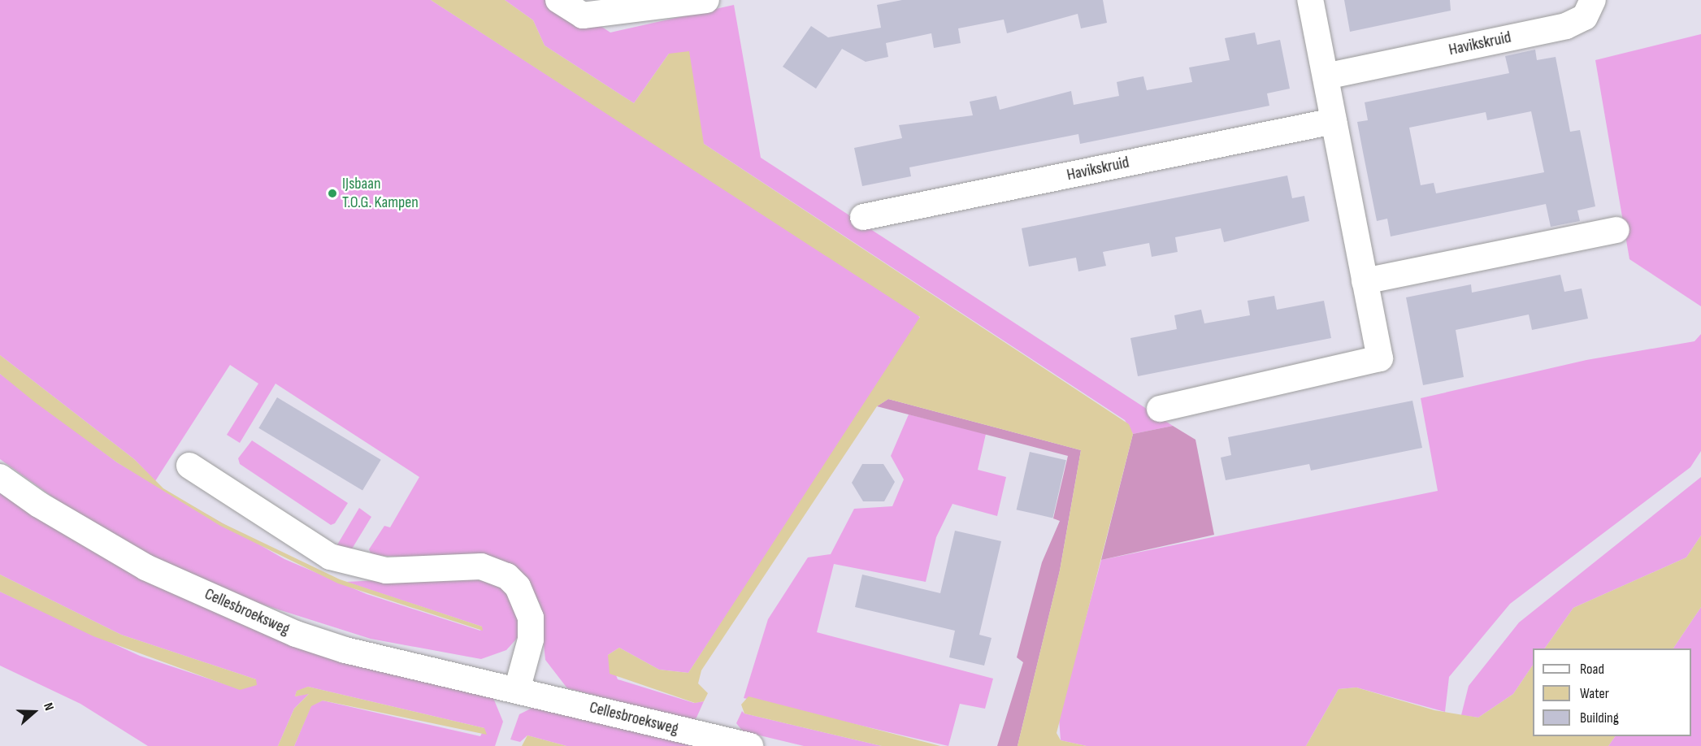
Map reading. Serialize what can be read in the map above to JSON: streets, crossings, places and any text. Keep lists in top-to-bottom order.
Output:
{
  "streets": {
    "street": ["Havikskruid", "Cellesbroeksweg"]
  },
  "places": ["IJsbaan T.O.G. Kampen"],
  "legend": ["Road", "Water", "Building"],
  "north": "right"
}
